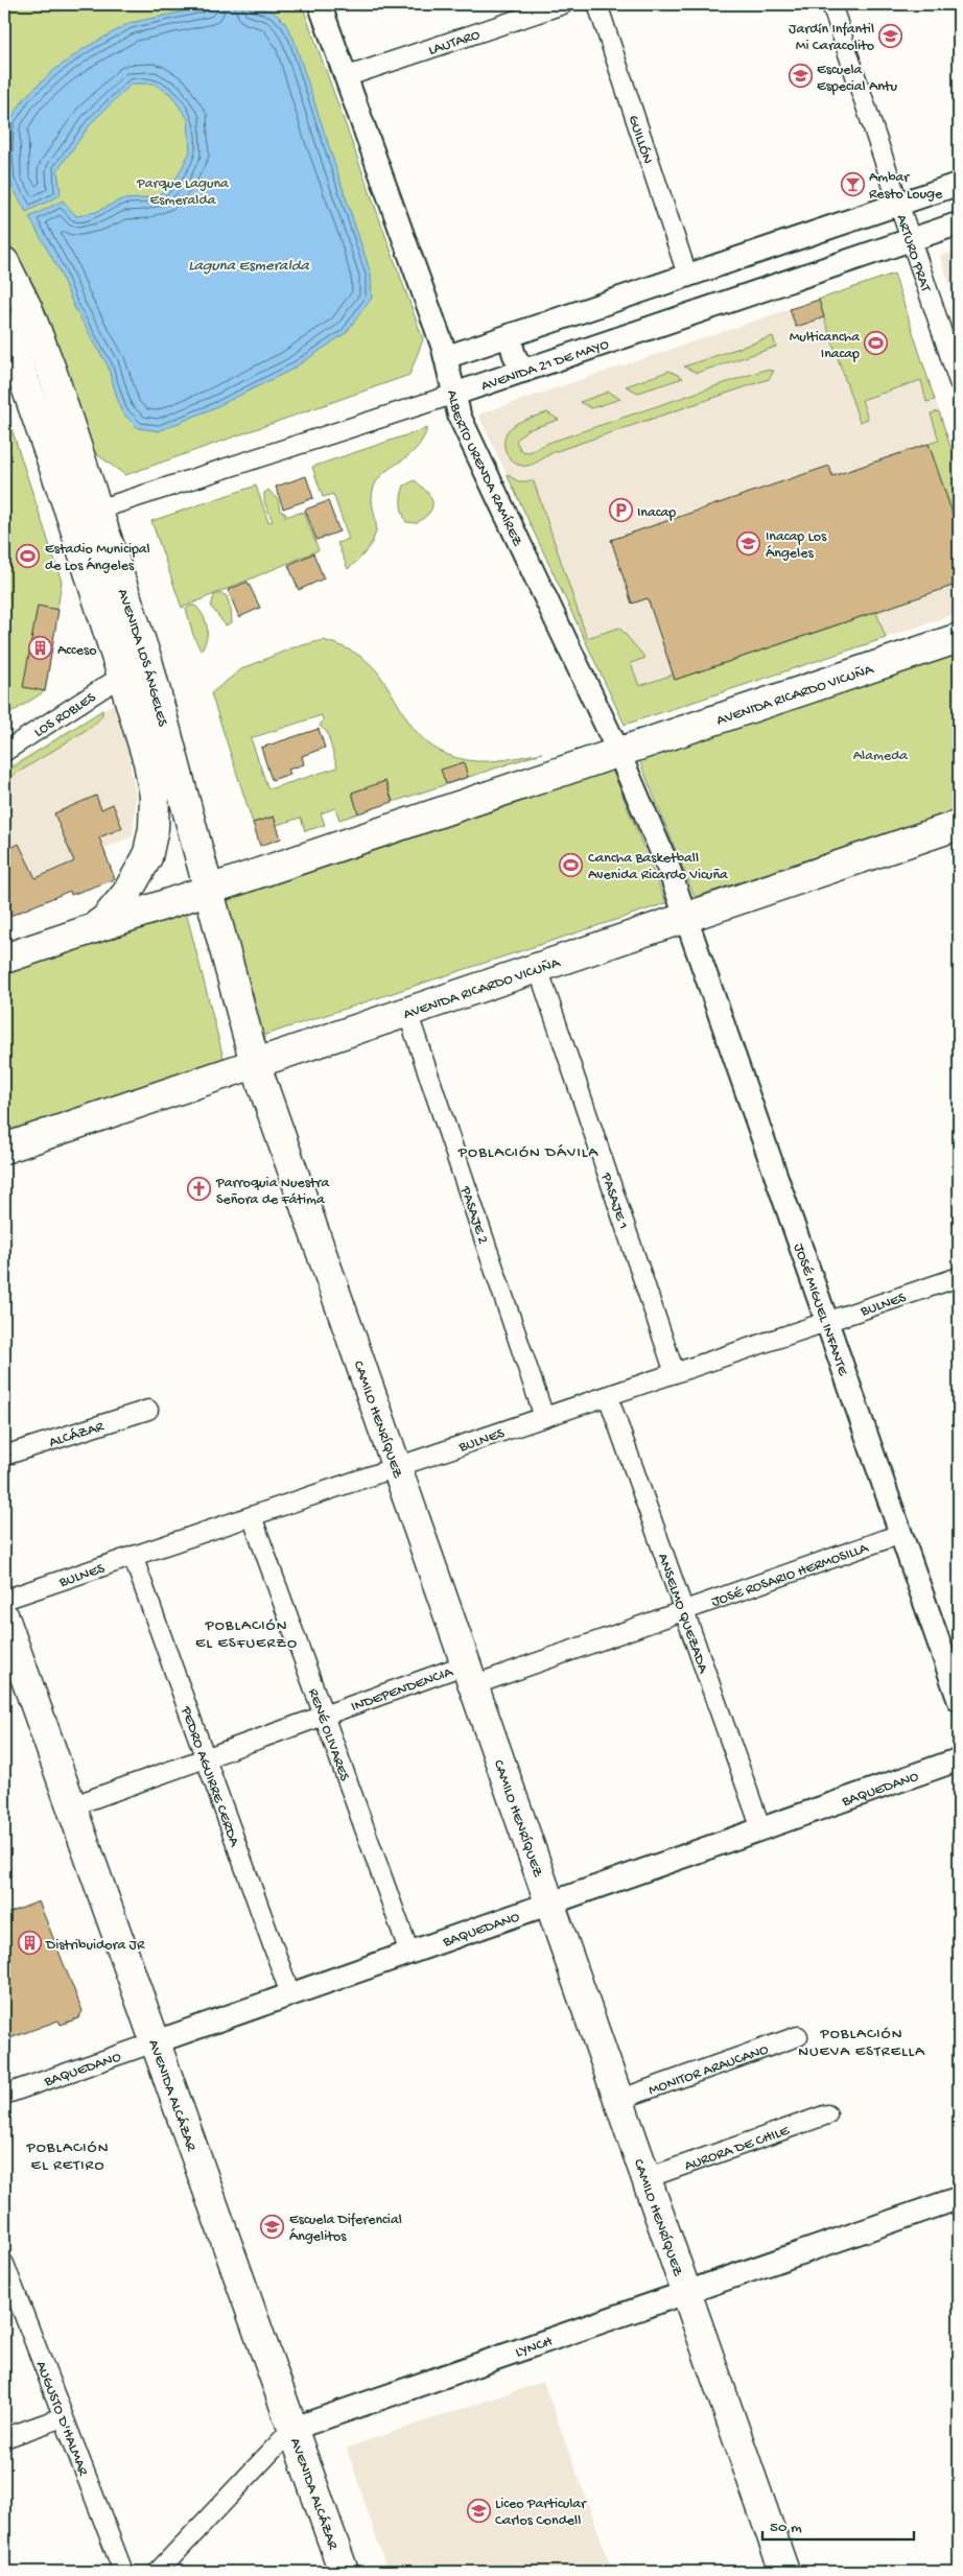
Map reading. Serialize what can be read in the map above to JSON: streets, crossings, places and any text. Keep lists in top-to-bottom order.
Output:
{
  "streets": {
    "main road": [
      "AVENIDA LOS ÁNGELES",
      "AVENIDA RICARDO VICUÑA",
      "CAMILO HENRÍQUEZ",
      "AVENIDA ALCÁZAR"
    ],
    "street": [
      "LAUTARO",
      "GUILLÓN",
      "ARTURO PRAT",
      "AVENIDA 21 DE MAYO",
      "ALBERTO URENDA RAMÍREZ",
      "LOS ROBLES",
      "PASAJE 1",
      "PASAJE 2",
      "BULNES",
      "JOSÉ MIGUEL INFANTE",
      "ALCÁZAR",
      "JOSÉ ROSARIO HERMOSILLA",
      "ANSELMO QUEZADA",
      "INDEPENDENCIA",
      "RENÉ OLIVARES",
      "PEDRO AGUIRRE CERDA",
      "BAQUEDANO",
      "MONITOR ARAUCANO",
      "AURORA DE CHILE",
      "LYNCH",
      "AUGUSTO D'HALMAR"
    ]
  },
  "crossings": [
    ["LAUTARO", "ALBERTO URENDA RAMÍREZ"],
    ["ARTURO PRAT", "AVENIDA 21 DE MAYO"],
    ["AVENIDA 21 DE MAYO", "ALBERTO URENDA RAMÍREZ"],
    ["AVENIDA 21 DE MAYO", "AVENIDA LOS ÁNGELES"],
    ["ALBERTO URENDA RAMÍREZ", "AVENIDA RICARDO VICUÑA"],
    ["ALBERTO URENDA RAMÍREZ", "JOSÉ MIGUEL INFANTE"],
    ["AVENIDA LOS ÁNGELES", "AVENIDA RICARDO VICUÑA"],
    ["AVENIDA LOS ÁNGELES", "LOS ROBLES"],
    ["AVENIDA LOS ÁNGELES", "CAMILO HENRÍQUEZ"],
    ["AVENIDA RICARDO VICUÑA", "PASAJE 1"],
    ["AVENIDA RICARDO VICUÑA", "PASAJE 2"],
    ["AVENIDA RICARDO VICUÑA", "JOSÉ MIGUEL INFANTE"],
    ["AVENIDA RICARDO VICUÑA", "CAMILO HENRÍQUEZ"],
    ["PASAJE 1", "BULNES"],
    ["PASAJE 2", "BULNES"],
    ["BULNES", "JOSÉ MIGUEL INFANTE"],
    ["BULNES", "CAMILO HENRÍQUEZ"],
    ["BULNES", "ANSELMO QUEZADA"],
    ["BULNES", "RENÉ OLIVARES"],
    ["BULNES", "PEDRO AGUIRRE CERDA"],
    ["JOSÉ MIGUEL INFANTE", "JOSÉ ROSARIO HERMOSILLA"],
    ["CAMILO HENRÍQUEZ", "JOSÉ ROSARIO HERMOSILLA"],
    ["CAMILO HENRÍQUEZ", "INDEPENDENCIA"],
    ["CAMILO HENRÍQUEZ", "BAQUEDANO"],
    ["CAMILO HENRÍQUEZ", "MONITOR ARAUCANO"],
    ["CAMILO HENRÍQUEZ", "AURORA DE CHILE"],
    ["CAMILO HENRÍQUEZ", "LYNCH"],
    ["JOSÉ ROSARIO HERMOSILLA", "ANSELMO QUEZADA"],
    ["JOSÉ ROSARIO HERMOSILLA", "INDEPENDENCIA"],
    ["ANSELMO QUEZADA", "BAQUEDANO"],
    ["INDEPENDENCIA", "RENÉ OLIVARES"],
    ["INDEPENDENCIA", "PEDRO AGUIRRE CERDA"],
    ["INDEPENDENCIA", "AVENIDA ALCÁZAR"],
    ["RENÉ OLIVARES", "BAQUEDANO"],
    ["PEDRO AGUIRRE CERDA", "BAQUEDANO"],
    ["BAQUEDANO", "AVENIDA ALCÁZAR"],
    ["AVENIDA ALCÁZAR", "LYNCH"]
  ],
  "districts": [
    "POBLACIÓN DÁVILA",
    "POBLACIÓN EL ESFUERZO",
    "POBLACIÓN NUEVA ESTRELLA",
    "POBLACIÓN EL RETIRO"
  ],
  "water": ["Laguna Esmeralda"],
  "parks": ["Parque Laguna Esmeralda", "Alameda"],
  "places": {
    "school or university": [
      "Jardín Infantil Mi Caracolito",
      "Escuela Especial Antu",
      "Inacap Los Ángeles",
      "Escuela Diferencial Ángelitos",
      "Liceo Particular Carlos Condell"
    ],
    "bar": ["Ambar Resto Louge"],
    "sports": ["Multicancha Inacap", "Estadio Municipal de Los Ángeles", "Cancha Basketball Avenida Ricardo Vicuña"],
    "parking": ["Inacap"],
    "building": ["Acceso", "Distribuidora JR"],
    "church": ["Parroquia Nuestra Señora de Fátima"]
  },
  "scale_bar": "50 m"
}
